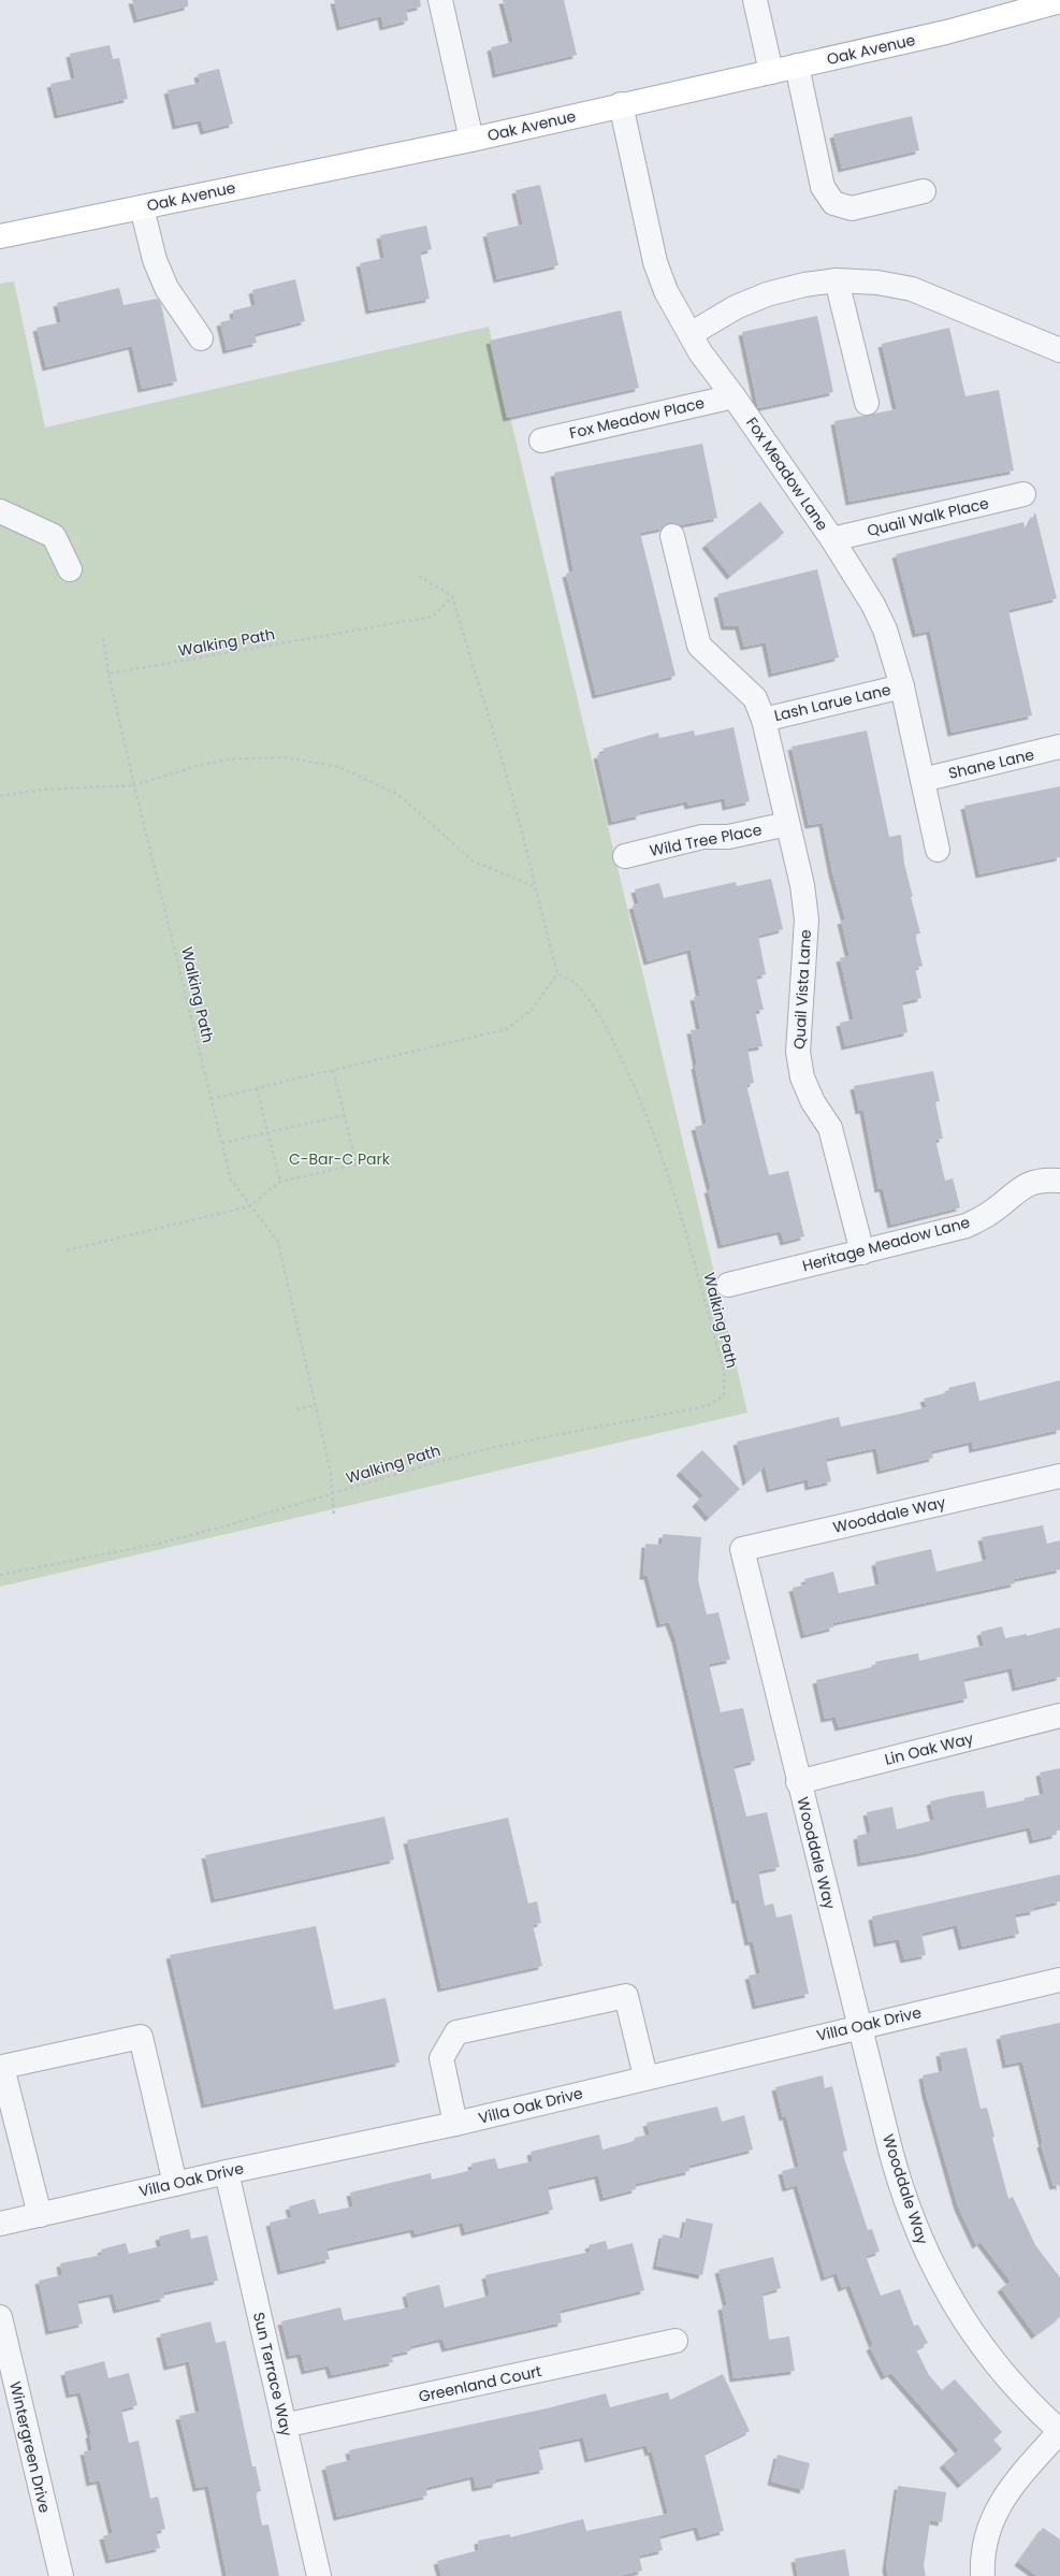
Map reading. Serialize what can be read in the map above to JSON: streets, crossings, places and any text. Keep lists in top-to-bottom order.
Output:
{
  "streets": {
    "main road": ["Oak Avenue"],
    "street": [
      "Fox Meadow Place",
      "Fox Meadow Lane",
      "Quail Walk Place",
      "Lash Larue Lane",
      "Shane Lane",
      "Wild Tree Place",
      "Quail Vista Lane",
      "Heritage Meadow Lane",
      "Wooddale Way",
      "Lin Oak Way",
      "Villa Oak Drive",
      "Sun Terrace Way",
      "Greenland Court",
      "Wintergreen Drive"
    ],
    "path": ["Walking Path"]
  },
  "crossings": [
    ["Oak Avenue", "Fox Meadow Lane"],
    ["Fox Meadow Place", "Fox Meadow Lane"],
    ["Fox Meadow Lane", "Quail Walk Place"],
    ["Fox Meadow Lane", "Lash Larue Lane"],
    ["Fox Meadow Lane", "Shane Lane"],
    ["Lash Larue Lane", "Quail Vista Lane"],
    ["Wild Tree Place", "Quail Vista Lane"],
    ["Quail Vista Lane", "Heritage Meadow Lane"],
    ["Wooddale Way", "Lin Oak Way"],
    ["Wooddale Way", "Villa Oak Drive"],
    ["Villa Oak Drive", "Sun Terrace Way"],
    ["Sun Terrace Way", "Greenland Court"]
  ],
  "parks": ["C-Bar-C Park"]
}
